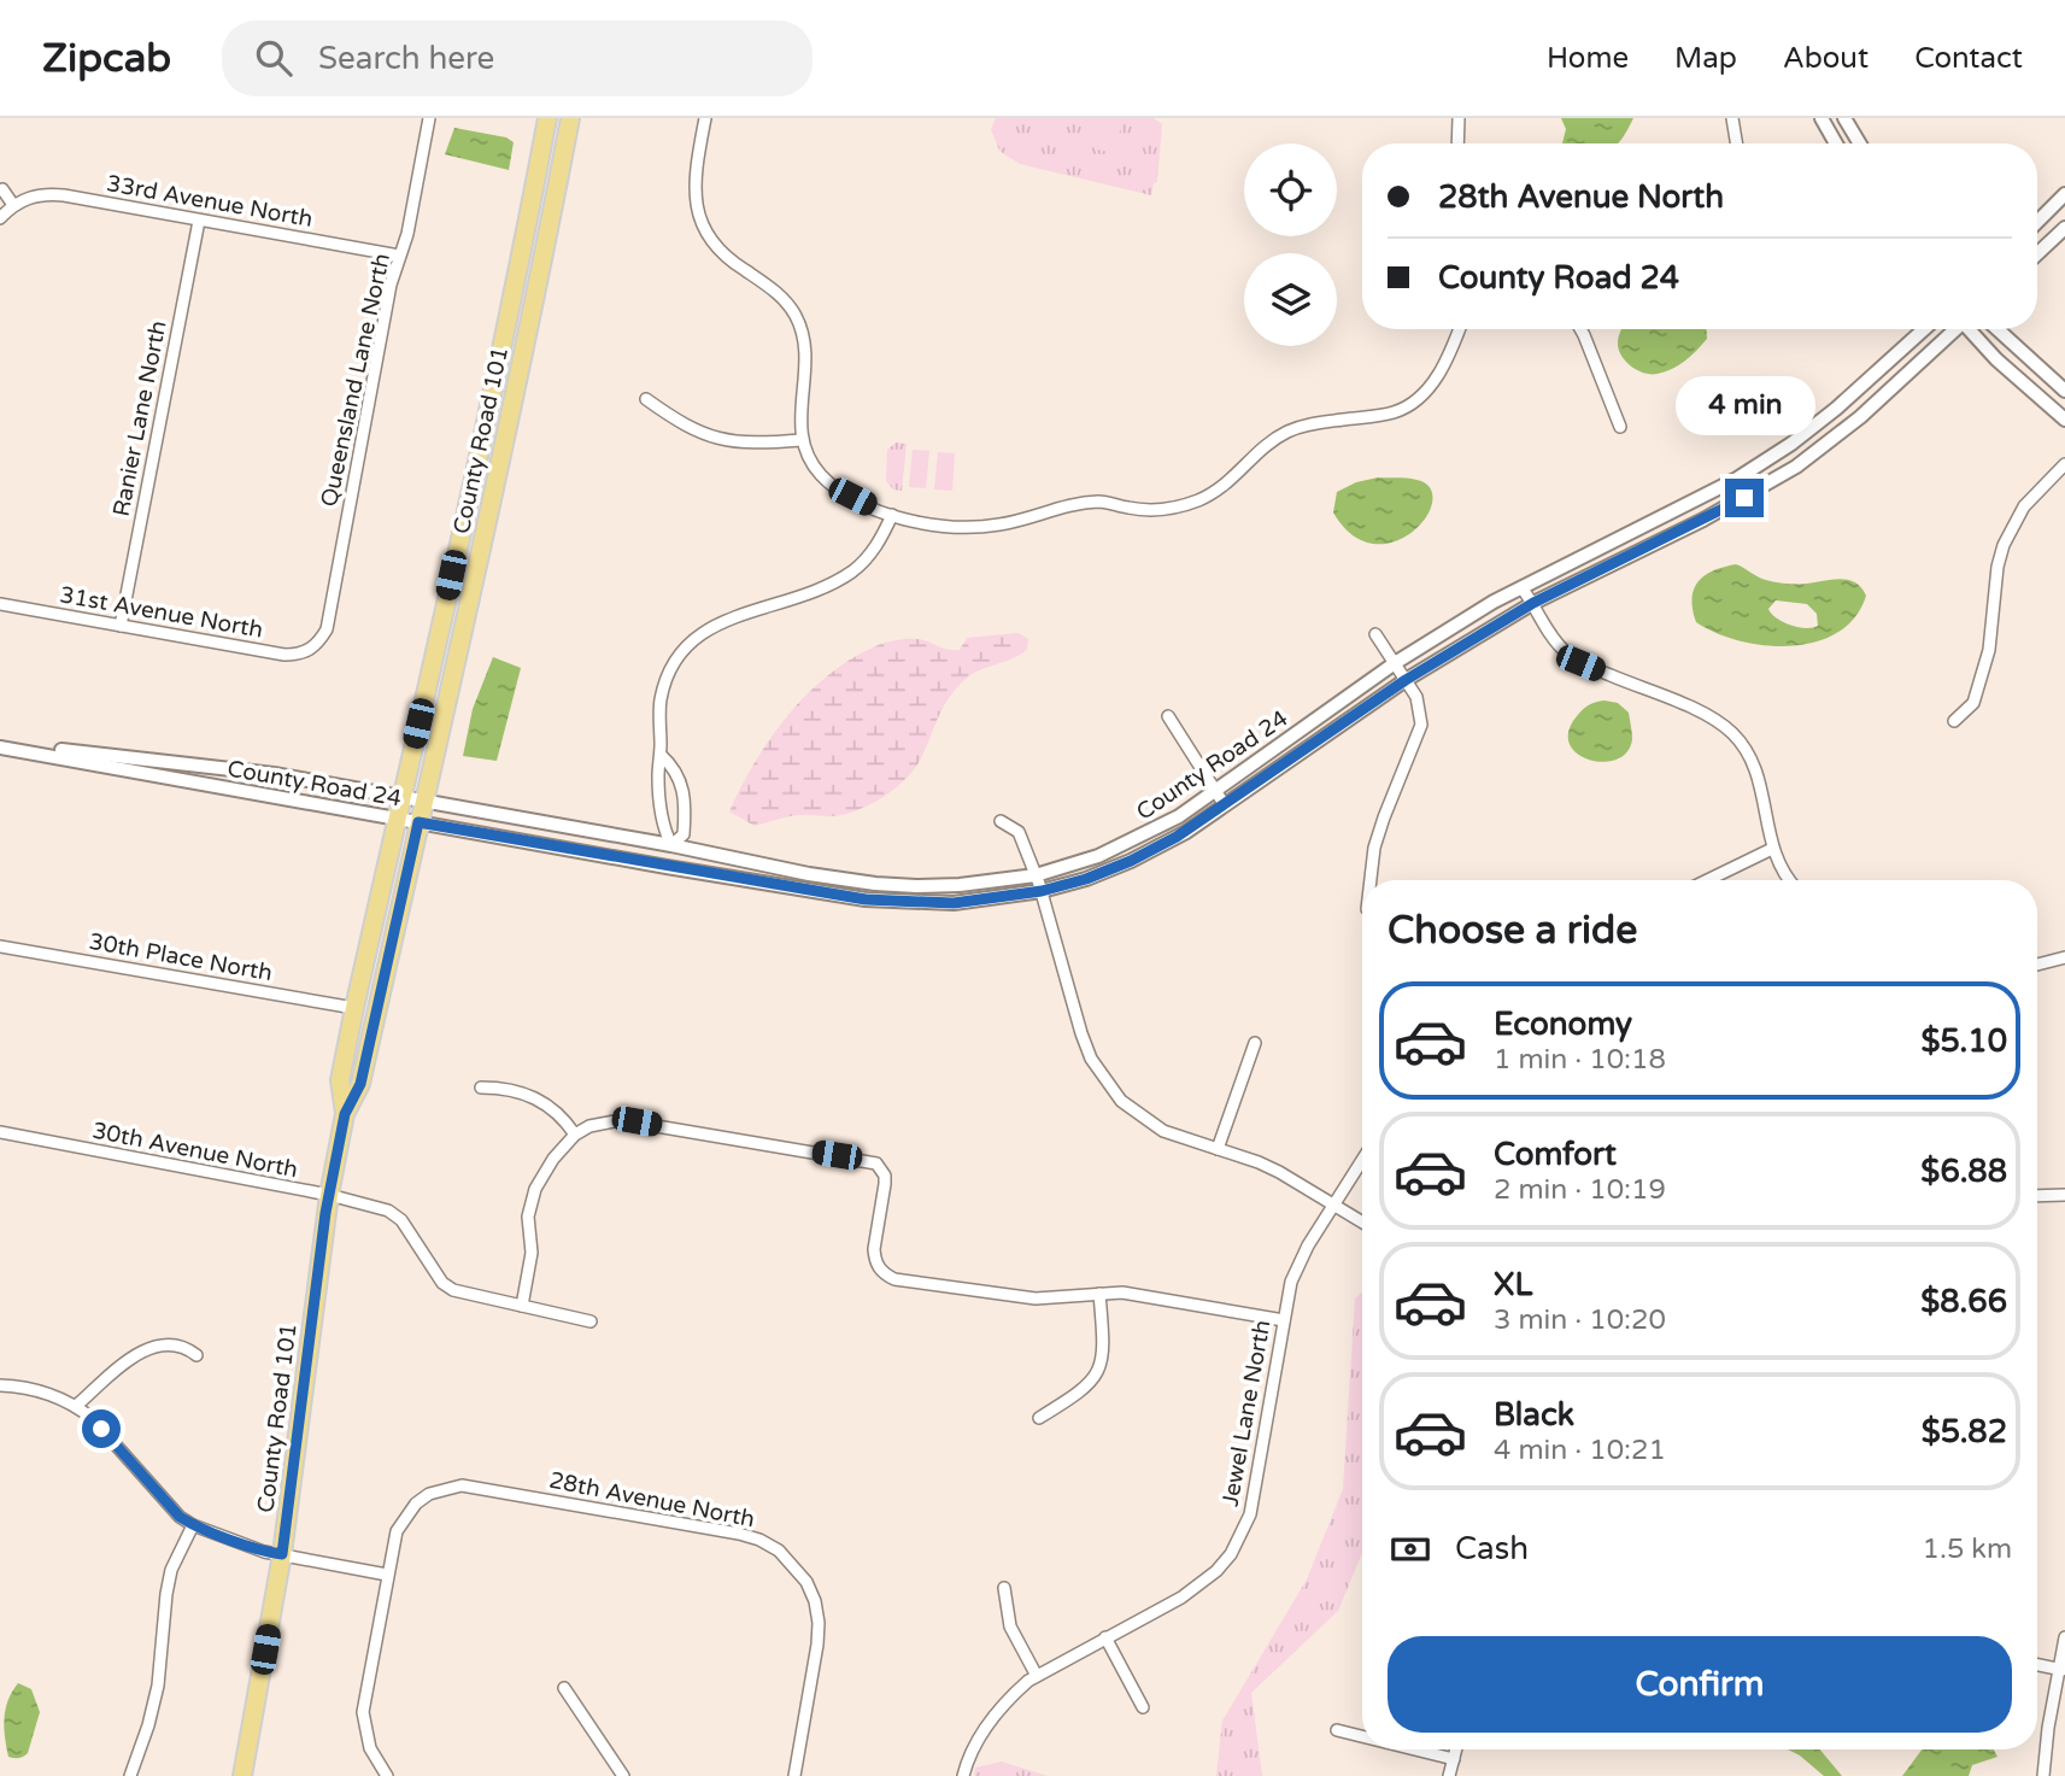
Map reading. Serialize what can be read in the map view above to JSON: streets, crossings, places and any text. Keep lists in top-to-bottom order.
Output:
{
  "streets": {
    "main road": ["County Road 101"],
    "street": [
      "33rd Avenue North",
      "Queensland Lane North",
      "Ranier Lane North",
      "31st Avenue North",
      "County Road 24",
      "30th Place North",
      "30th Avenue North",
      "Jewel Lane North",
      "28th Avenue North"
    ]
  },
  "crossings": [
    ["33rd Avenue North", "Queensland Lane North"],
    ["33rd Avenue North", "Ranier Lane North"],
    ["Queensland Lane North", "31st Avenue North"],
    ["Ranier Lane North", "31st Avenue North"],
    ["County Road 101", "County Road 24"],
    ["County Road 101", "30th Place North"],
    ["County Road 101", "30th Avenue North"]
  ],
  "page": {
    "header": "Zipcab",
    "search": "Search here",
    "nav": [
      "Home",
      "Map",
      "About",
      "Contact"
    ],
    "banner": ["28th Avenue North", "County Road 24"],
    "bubble": "4 min",
    "heading": "Choose a ride",
    "list": [
      {
        "name": "Economy",
        "note": "1 min · 10:18",
        "value": "$5.10"
      },
      {
        "name": "Comfort",
        "note": "2 min · 10:19",
        "value": "$6.88"
      },
      {
        "name": "XL",
        "note": "3 min · 10:20",
        "value": "$8.66"
      },
      {
        "name": "Black",
        "note": "4 min · 10:21",
        "value": "$5.82"
      }
    ],
    "pay": ["Cash", "1.5 km"],
    "buttons": "Confirm"
  }
}
